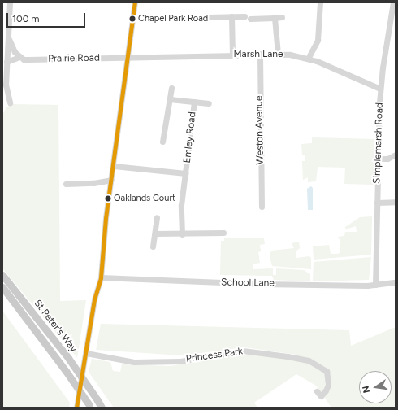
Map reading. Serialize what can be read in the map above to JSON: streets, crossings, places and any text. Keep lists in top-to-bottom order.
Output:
{
  "streets": {
    "main road": ["St Peter's Way"],
    "street": [
      "Marsh Lane",
      "Prairie Road",
      "Weston Avenue",
      "Emley Road",
      "Simplemarsh Road",
      "School Lane",
      "Princess Park"
    ]
  },
  "crossings": [
    ["Marsh Lane", "Prairie Road"],
    ["Marsh Lane", "Weston Avenue"],
    ["Marsh Lane", "Simplemarsh Road"],
    ["Simplemarsh Road", "School Lane"]
  ],
  "places": ["Chapel Park Road", "Oaklands Court"],
  "scale_bar": "100 m",
  "north": "left"
}
